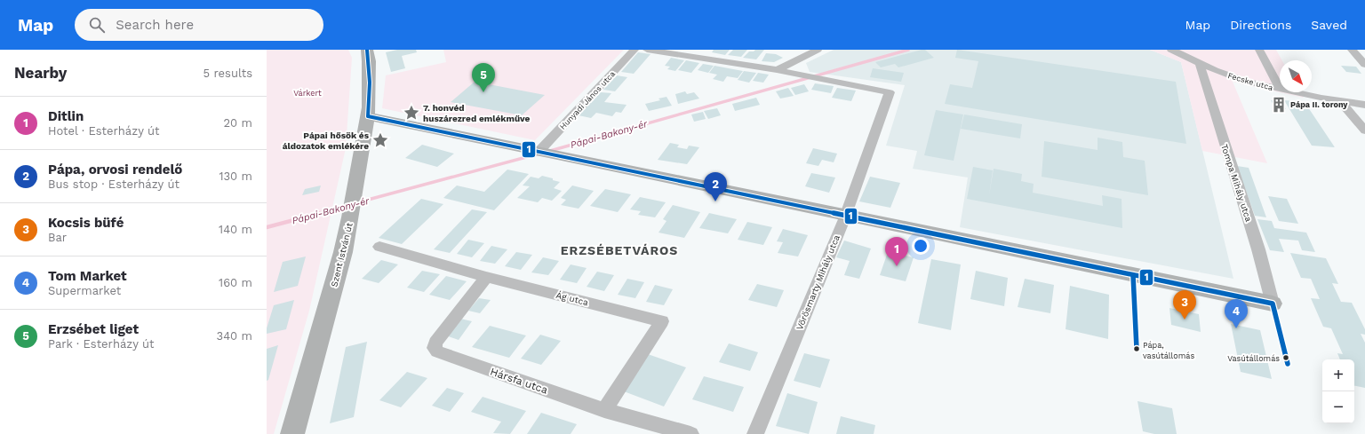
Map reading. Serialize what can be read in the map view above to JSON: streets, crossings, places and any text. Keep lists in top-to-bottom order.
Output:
{
  "streets": {
    "street": [
      "Fecske utca",
      "Hunyadi János utca",
      "Tompa Mihály utca",
      "Szent István út",
      "Vörösmarty Mihály utca",
      "Ág utca",
      "Hársfa utca"
    ]
  },
  "crossings": [
    ["Fecske utca", "Tompa Mihály utca"],
    ["Ág utca", "Hársfa utca"]
  ],
  "districts": ["ERZSÉBETVÁROS"],
  "water": ["Pápai-Bakony-ér"],
  "parks": ["Várkert"],
  "places": {
    "building": ["Pápa II. torony"],
    "place": ["7. honvéd huszárezred emlékműve", "Pápai hősök és áldozatok emlékére"],
    "other": ["Pápa, vasútállomás", "Vasútállomás"]
  },
  "lines": ["transit line 1"],
  "north": "bottom right",
  "page": {
    "header": "Map",
    "search": "Search here",
    "nav": ["Map", "Directions", "Saved"],
    "heading": ["Nearby", "5 results"],
    "pins": [
      "5",
      "2",
      "1",
      "3",
      "4"
    ],
    "list": [
      {
        "mark": "1",
        "name": "Ditlin",
        "note": "Hotel · Esterházy út",
        "value": "20 m"
      },
      {
        "mark": "2",
        "name": "Pápa, orvosi rendelő",
        "note": "Bus stop · Esterházy út",
        "value": "130 m"
      },
      {
        "mark": "3",
        "name": "Kocsis büfé",
        "note": "Bar",
        "value": "140 m"
      },
      {
        "mark": "4",
        "name": "Tom Market",
        "note": "Supermarket",
        "value": "160 m"
      },
      {
        "mark": "5",
        "name": "Erzsébet liget",
        "note": "Park · Esterházy út",
        "value": "340 m"
      }
    ],
    "map_buttons": ["+", "−"]
  }
}
